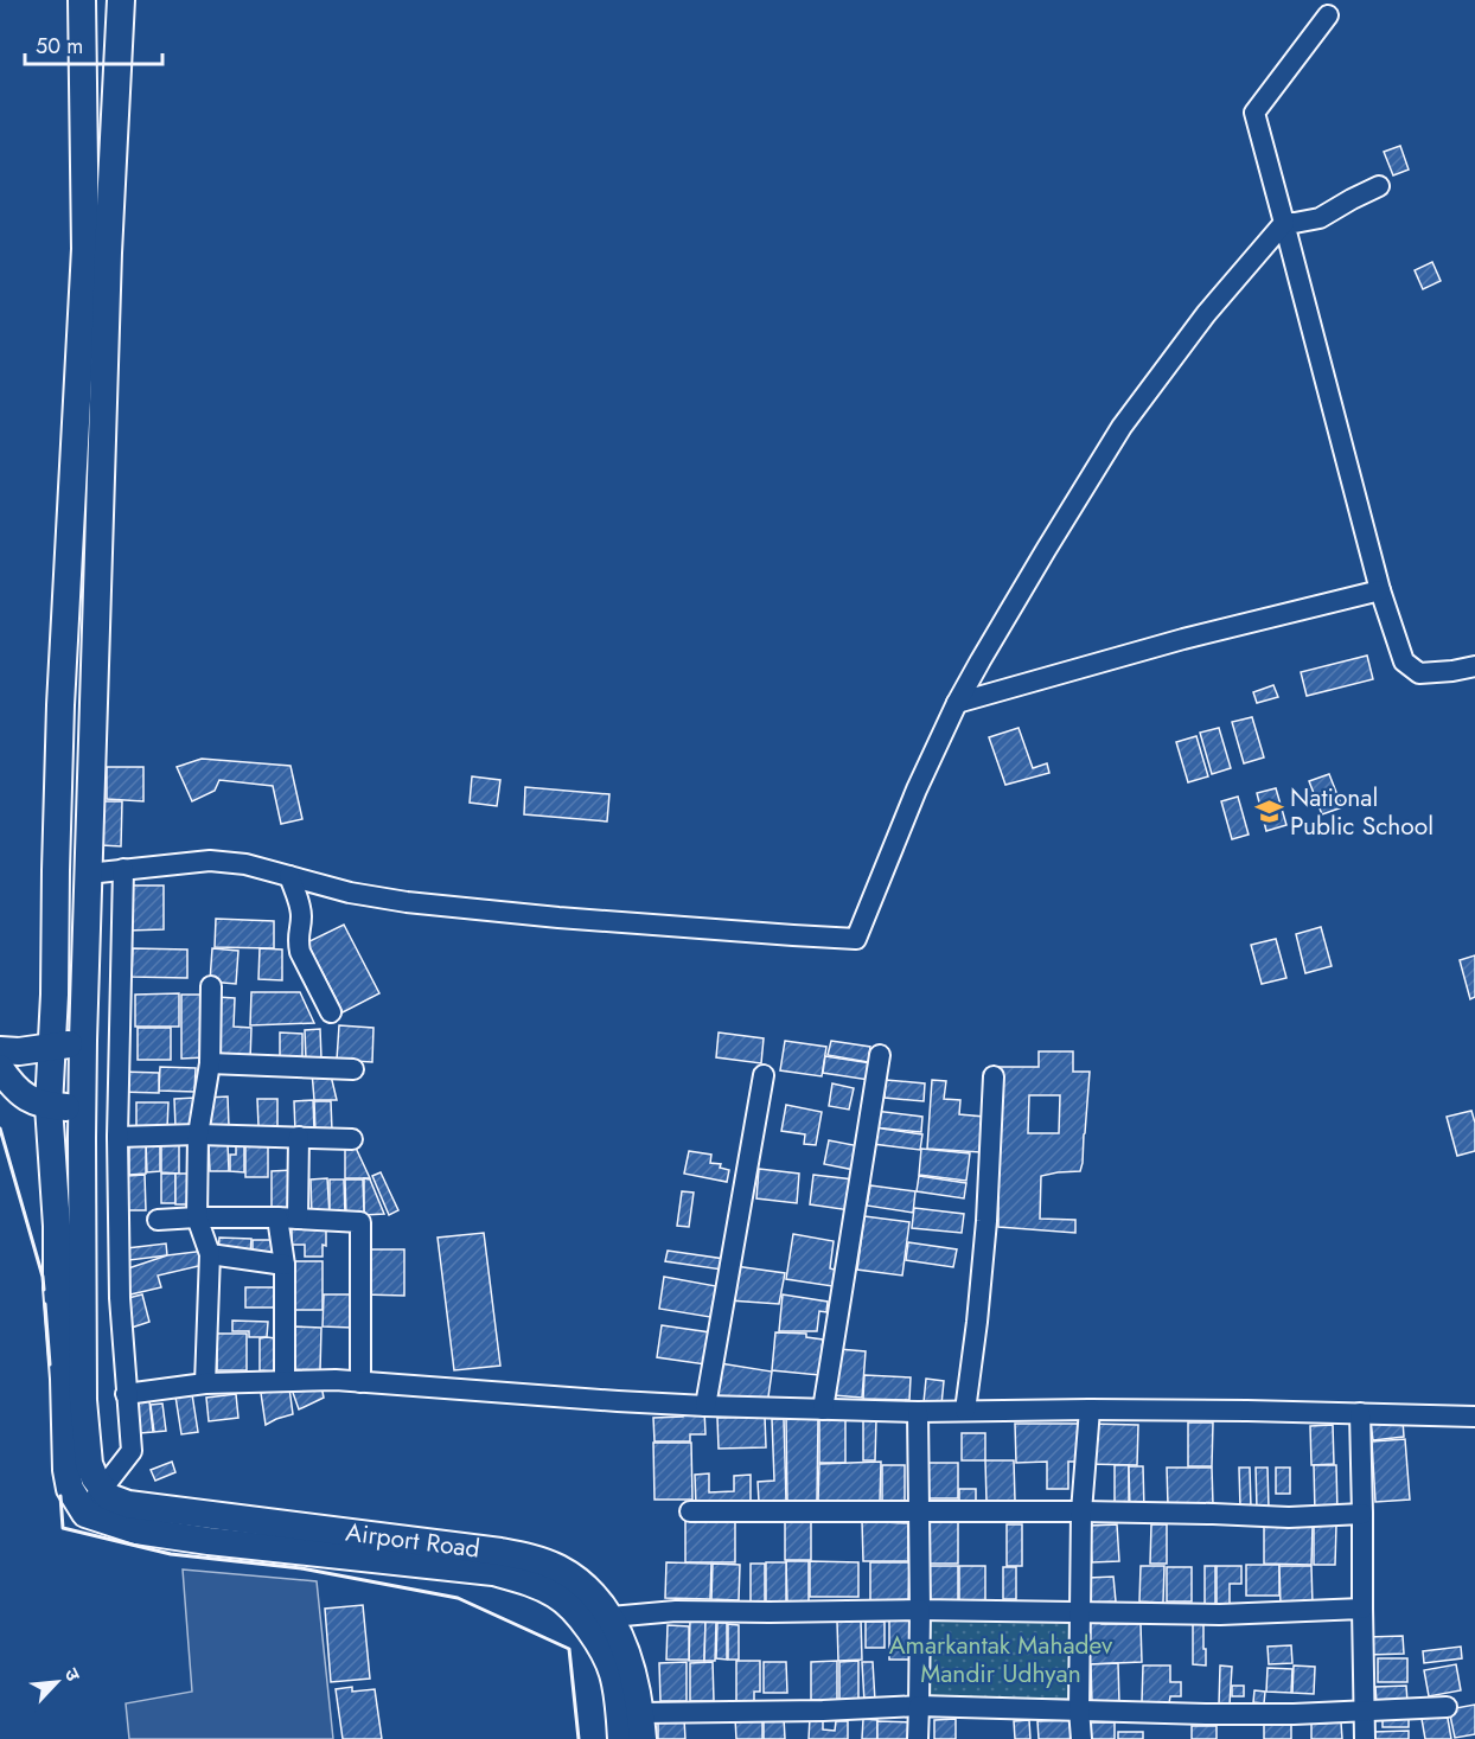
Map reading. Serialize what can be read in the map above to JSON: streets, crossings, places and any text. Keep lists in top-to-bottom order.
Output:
{
  "streets": {
    "main road": ["Airport Road"]
  },
  "parks": ["Amarkantak Mahadev Mandir Udhyan"],
  "places": {
    "school or university": ["National Public School"]
  },
  "scale_bar": "50 m",
  "north": "top right"
}
